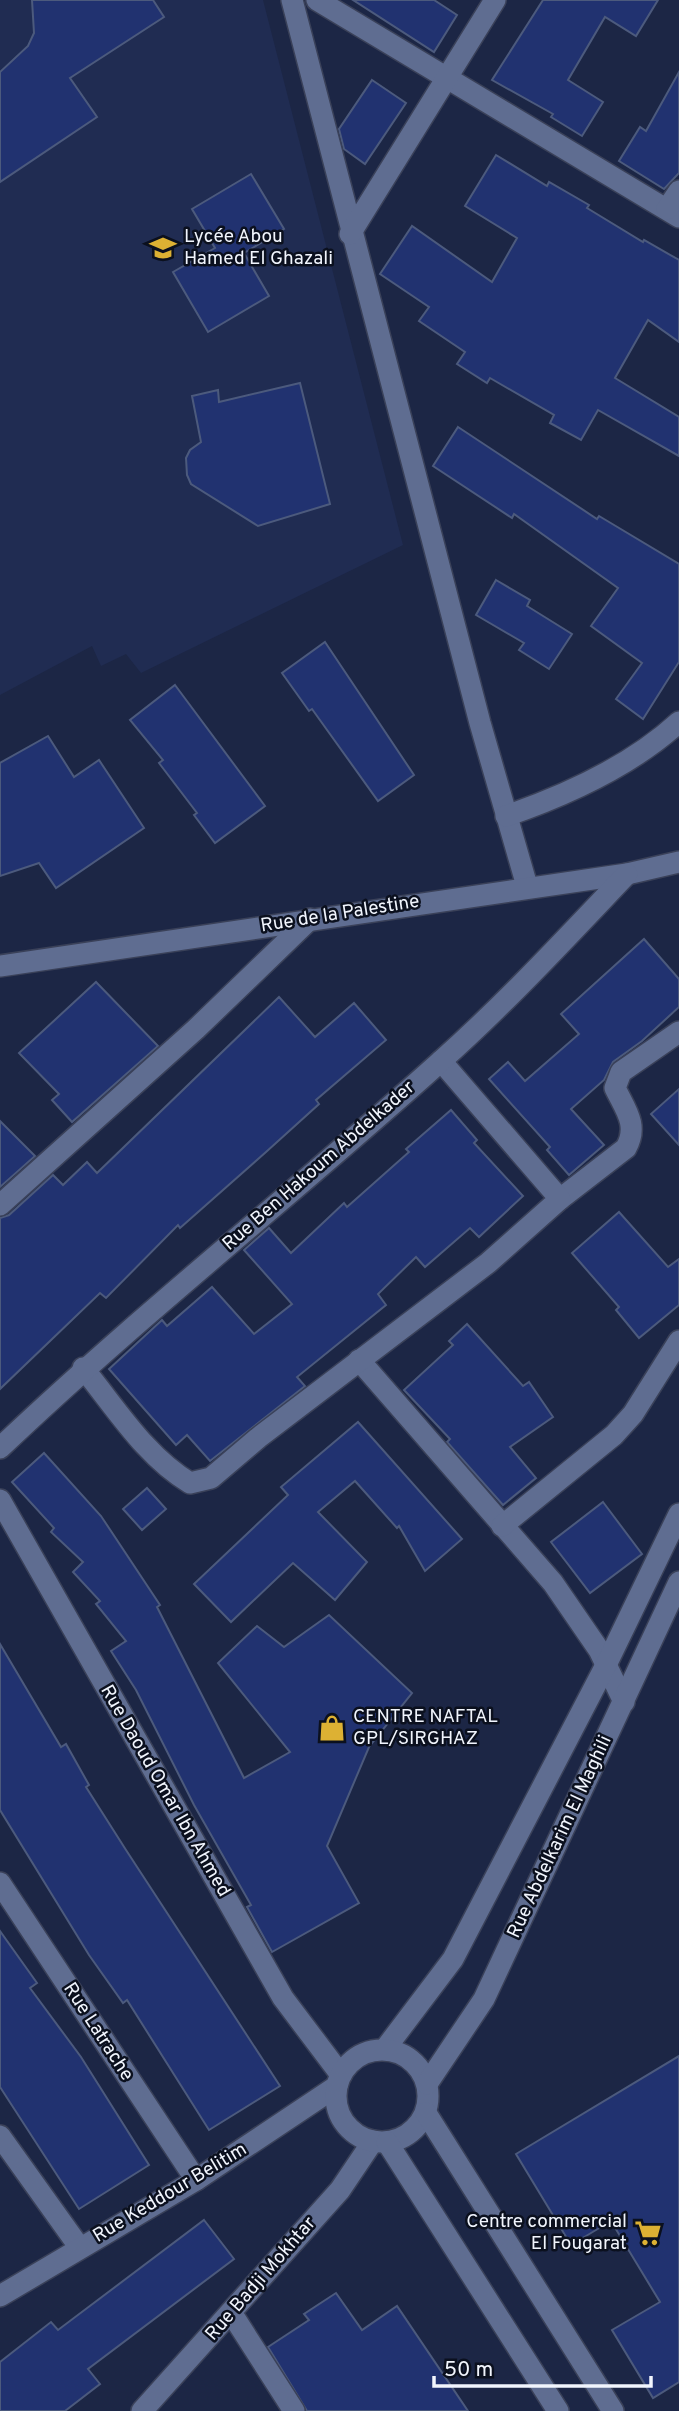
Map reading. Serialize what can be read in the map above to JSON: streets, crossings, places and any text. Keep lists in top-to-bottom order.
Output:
{
  "streets": {
    "street": [
      "Rue de la Palestine",
      "Rue Ben Hakoum Abdelkader",
      "Rue Daoud Omar Ibn Ahmed",
      "Rue Abdelkarim El Maghili",
      "Rue Latrache",
      "Rue Keddour Belitim",
      "Rue Badji Mokhtar"
    ]
  },
  "crossings": [
    ["Rue de la Palestine", "Rue Ben Hakoum Abdelkader"],
    ["Rue Daoud Omar Ibn Ahmed", "Rue Abdelkarim El Maghili"],
    ["Rue Daoud Omar Ibn Ahmed", "Rue Keddour Belitim"],
    ["Rue Daoud Omar Ibn Ahmed", "Rue Badji Mokhtar"],
    ["Rue Abdelkarim El Maghili", "Rue Keddour Belitim"],
    ["Rue Abdelkarim El Maghili", "Rue Badji Mokhtar"],
    ["Rue Latrache", "Rue Keddour Belitim"],
    ["Rue Keddour Belitim", "Rue Badji Mokhtar"]
  ],
  "places": {
    "school or university": ["Lycée Abou Hamed El Ghazali"],
    "shop": ["CENTRE NAFTAL GPL/SIRGHAZ"],
    "supermarket": ["Centre commercial El Fougarat"]
  },
  "scale_bar": "50 m"
}
